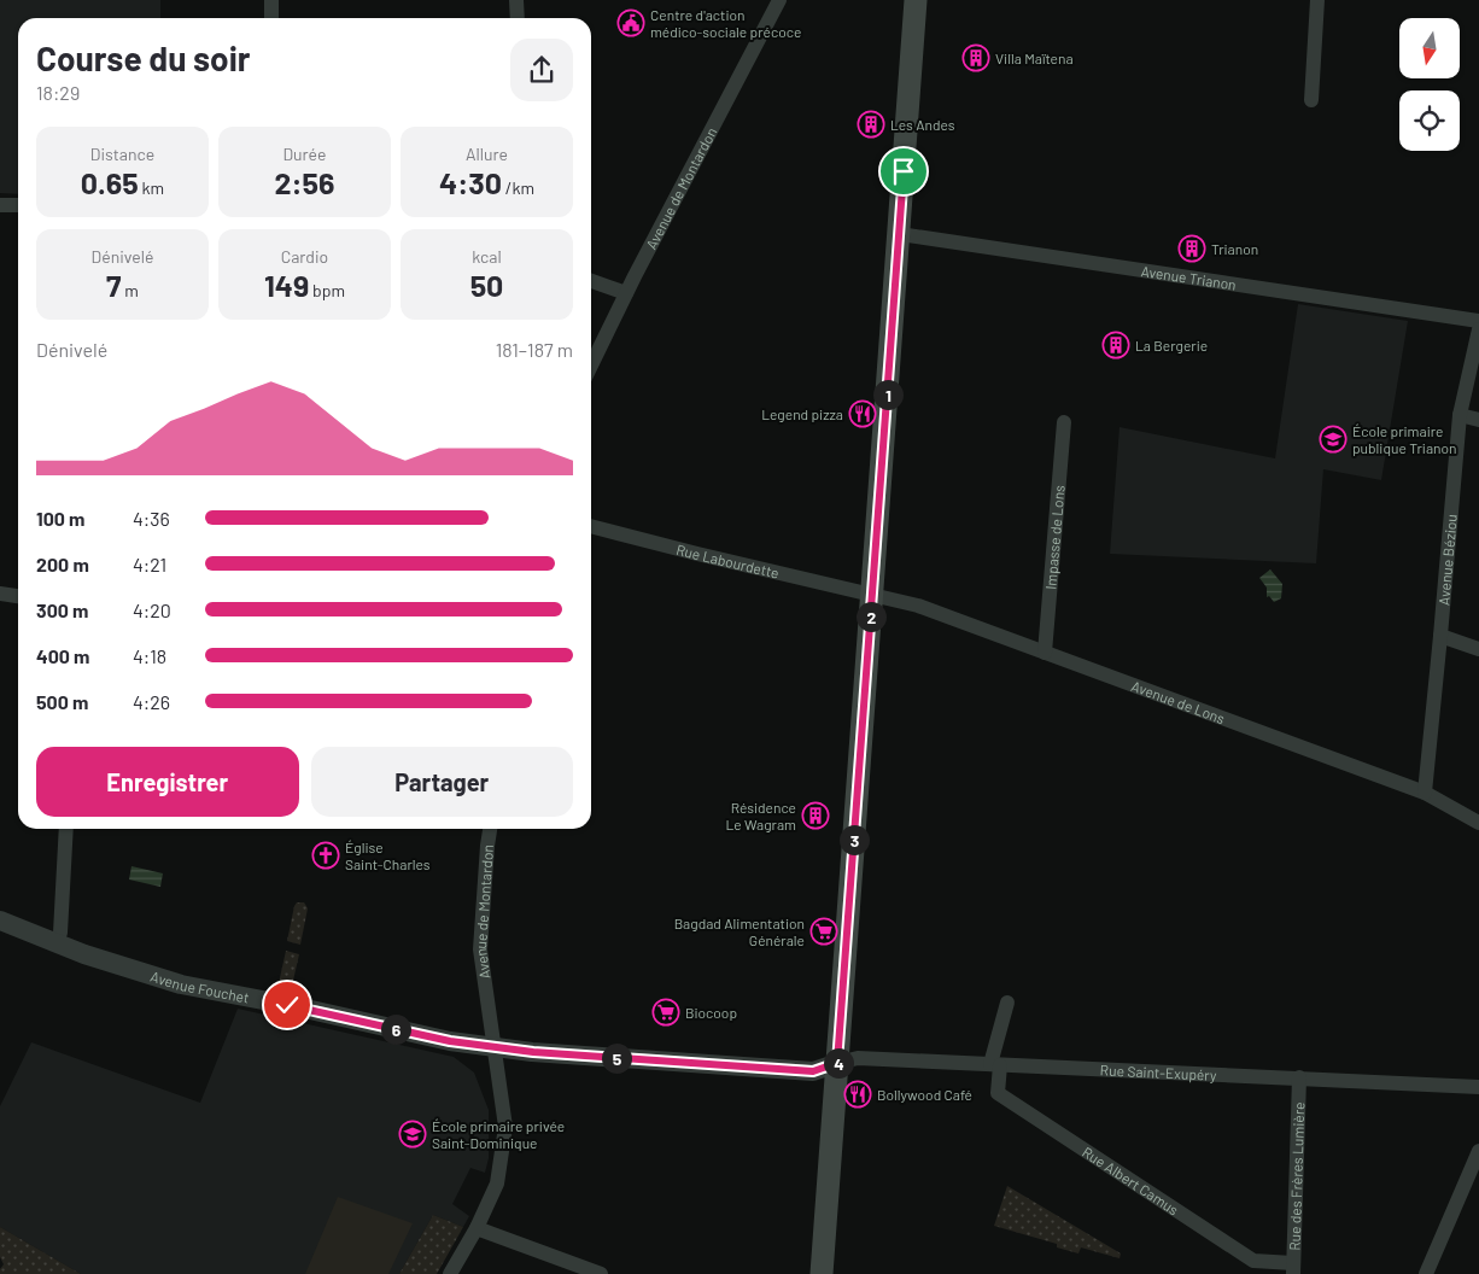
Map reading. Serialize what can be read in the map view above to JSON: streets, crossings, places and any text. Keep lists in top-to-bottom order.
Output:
{
  "streets": {
    "street": [
      "Avenue de Montardon",
      "Avenue Trianon",
      "Impasse de Lons",
      "Avenue Béziou",
      "Rue Labourdette",
      "Avenue de Lons",
      "Avenue Fouchet",
      "Rue Saint-Exupéry",
      "Rue des Frères Lumière",
      "Rue Albert Camus"
    ]
  },
  "crossings": [
    ["Avenue de Montardon", "Avenue Fouchet"],
    ["Impasse de Lons", "Avenue de Lons"],
    ["Avenue Béziou", "Avenue de Lons"],
    ["Rue Labourdette", "Avenue de Lons"],
    ["Avenue Fouchet", "Rue Saint-Exupéry"],
    ["Rue Saint-Exupéry", "Rue des Frères Lumière"],
    ["Rue Saint-Exupéry", "Rue Albert Camus"],
    ["Rue des Frères Lumière", "Rue Albert Camus"]
  ],
  "places": {
    "public building": ["Centre d'action médico-sociale précoce"],
    "building": [
      "Villa Maïtena",
      "Les Andes",
      "Trianon",
      "La Bergerie",
      "Résidence Le Wagram"
    ],
    "restaurant": ["Legend pizza", "Bollywood Café"],
    "school or university": ["École primaire publique Trianon", "École primaire privée Saint-Dominique"],
    "church": ["Église Saint-Charles"],
    "supermarket": ["Bagdad Alimentation Générale", "Biocoop"]
  },
  "north": "bottom",
  "page": {
    "heading": ["Course du soir", "18:29"],
    "stats": [
      ["Distance", "0.65 km"],
      ["Durée", "2:56"],
      ["Allure", "4:30 /km"],
      ["Dénivelé", "7 m"],
      ["Cardio", "149 bpm"],
      ["kcal", "50"]
    ],
    "chart": ["Dénivelé", "181–187 m"],
    "pins": [
      "1",
      "2",
      "3",
      "6",
      "5",
      "4"
    ],
    "list": [
      {
        "name": "100 m",
        "note": "4:36"
      },
      {
        "name": "200 m",
        "note": "4:21"
      },
      {
        "name": "300 m",
        "note": "4:20"
      },
      {
        "name": "400 m",
        "note": "4:18"
      },
      {
        "name": "500 m",
        "note": "4:26"
      }
    ],
    "buttons": ["Enregistrer", "Partager"]
  }
}
